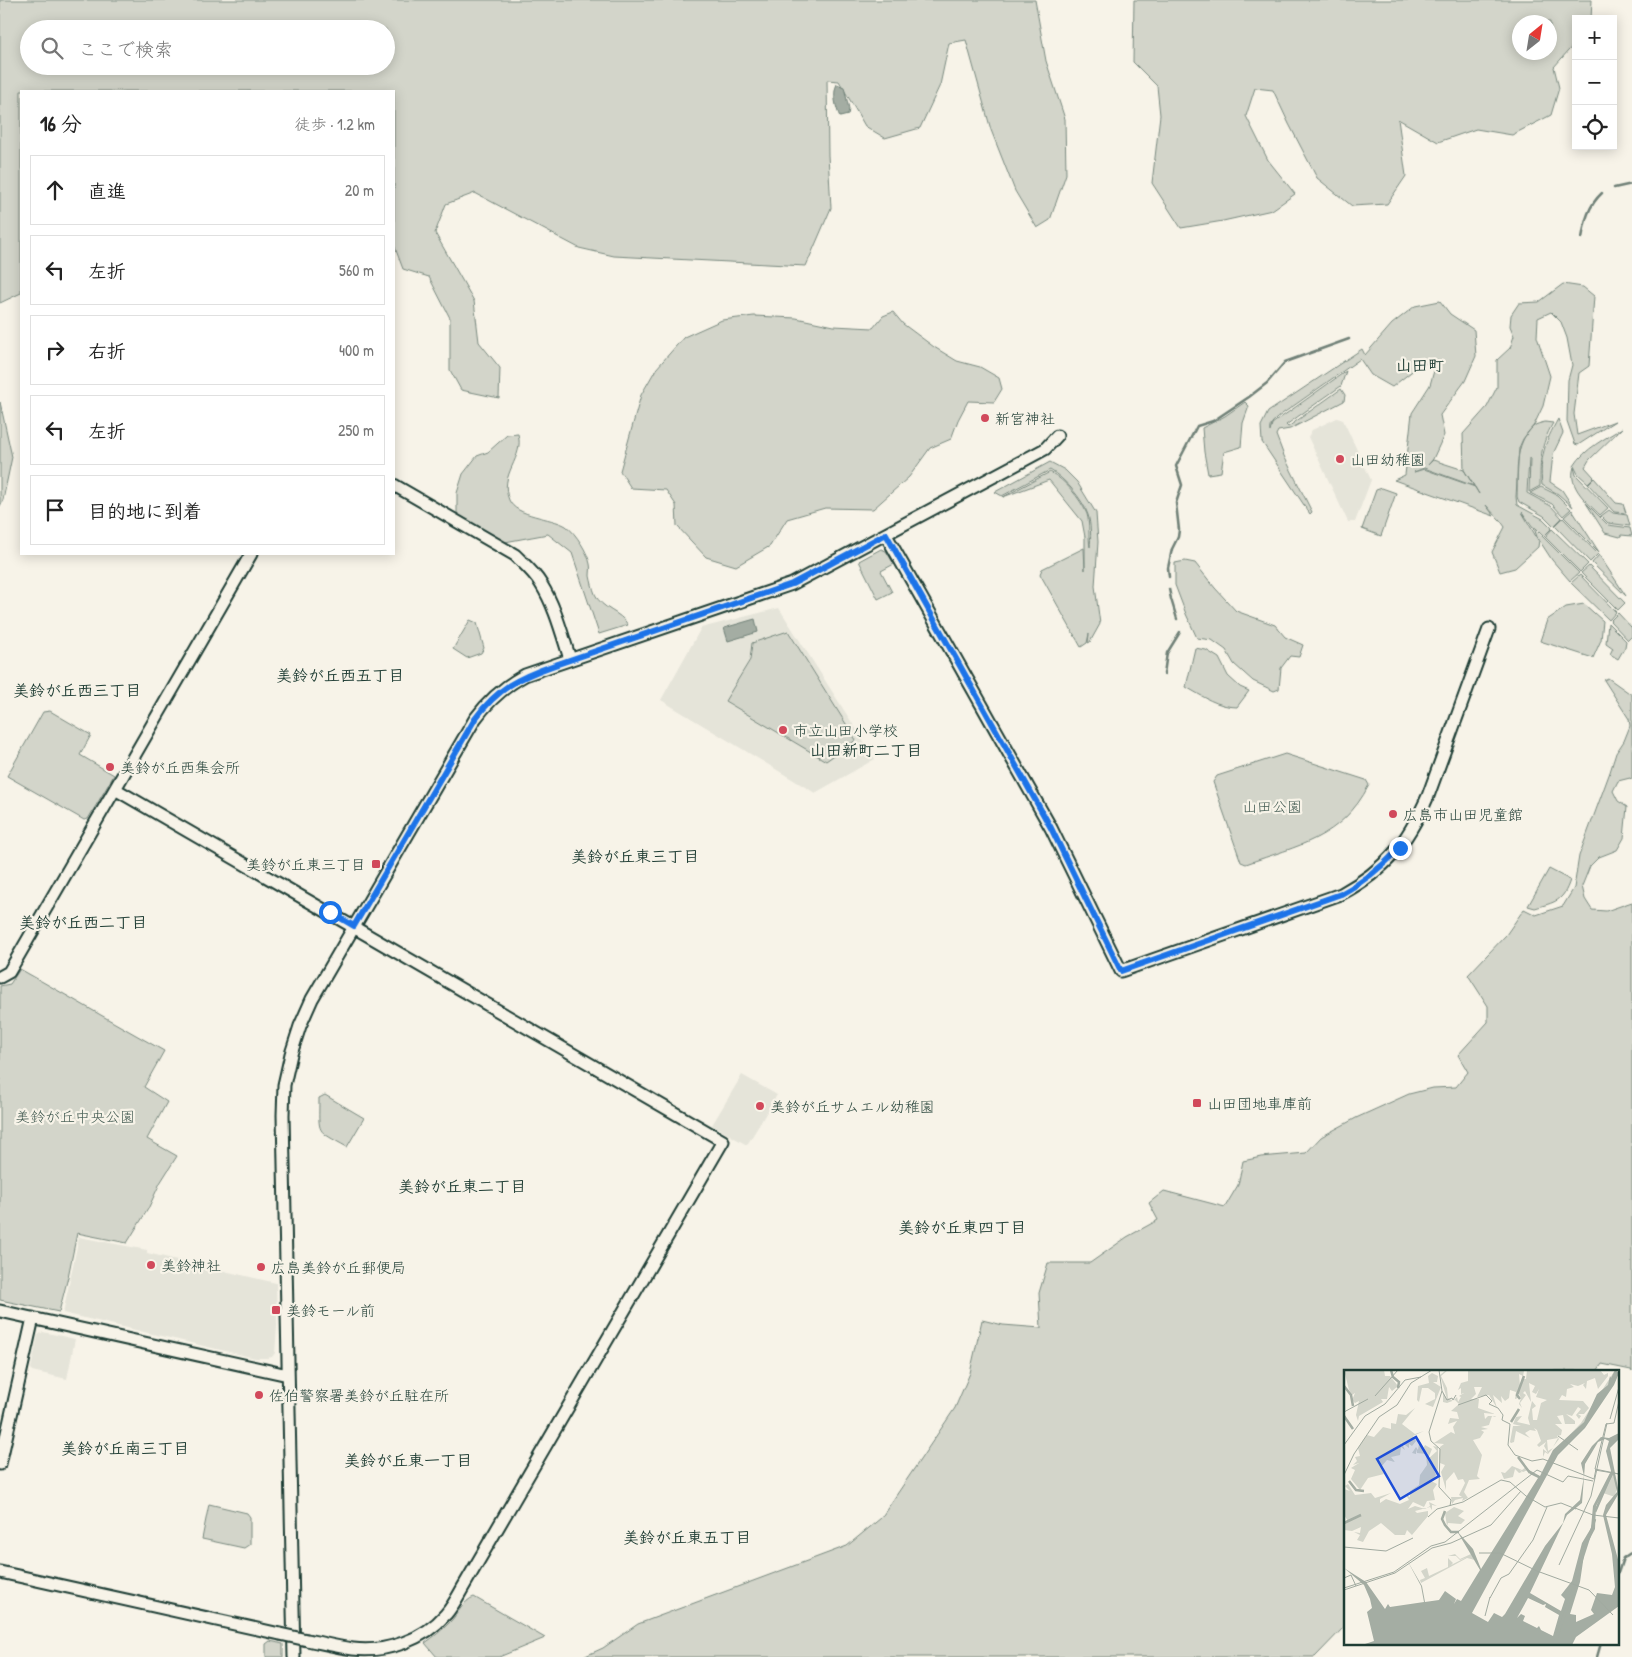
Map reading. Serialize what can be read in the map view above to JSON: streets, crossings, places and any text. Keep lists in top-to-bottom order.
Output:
{
  "districts": [
    "山田町",
    "美鈴が丘西五丁目",
    "美鈴が丘西三丁目",
    "山田新町二丁目",
    "美鈴が丘東三丁目",
    "美鈴が丘西二丁目",
    "美鈴が丘東二丁目",
    "美鈴が丘東四丁目",
    "美鈴が丘南三丁目",
    "美鈴が丘東一丁目",
    "美鈴が丘東五丁目"
  ],
  "parks": ["山田公園", "美鈴が丘中央公園"],
  "places": {
    "other": [
      "新宮神社",
      "山田幼稚園",
      "市立山田小学校",
      "美鈴が丘西集会所",
      "広島市山田児童館",
      "美鈴が丘サムエル幼稚園",
      "美鈴神社",
      "広島美鈴が丘郵便局",
      "佐伯警察署美鈴が丘駐在所"
    ],
    "transit": ["美鈴が丘東三丁目", "山田団地車庫前", "美鈴モール前"]
  },
  "north": "top right",
  "page": {
    "map_buttons": ["+", "−"],
    "search": "ここで検索",
    "heading": ["16 分", "徒歩 · 1.2 km"],
    "list": [
      ["直進", "20 m"],
      ["左折", "560 m"],
      ["右折", "400 m"],
      ["左折", "250 m"],
      "目的地に到着"
    ]
  }
}
